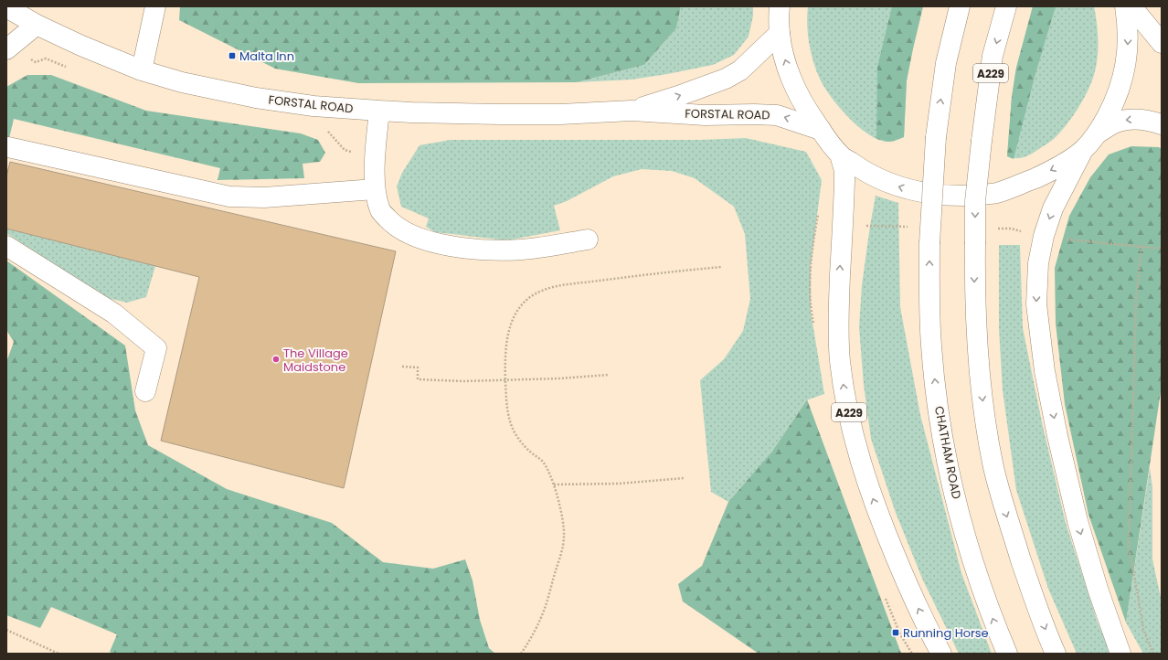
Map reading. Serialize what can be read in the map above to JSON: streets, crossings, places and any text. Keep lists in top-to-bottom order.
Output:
{
  "streets": {
    "main road": ["A229", "FORSTAL ROAD", "CHATHAM ROAD"]
  },
  "places": {
    "transit": ["Malta Inn", "Running Horse"],
    "other": ["The Village Maidstone"]
  }
}
